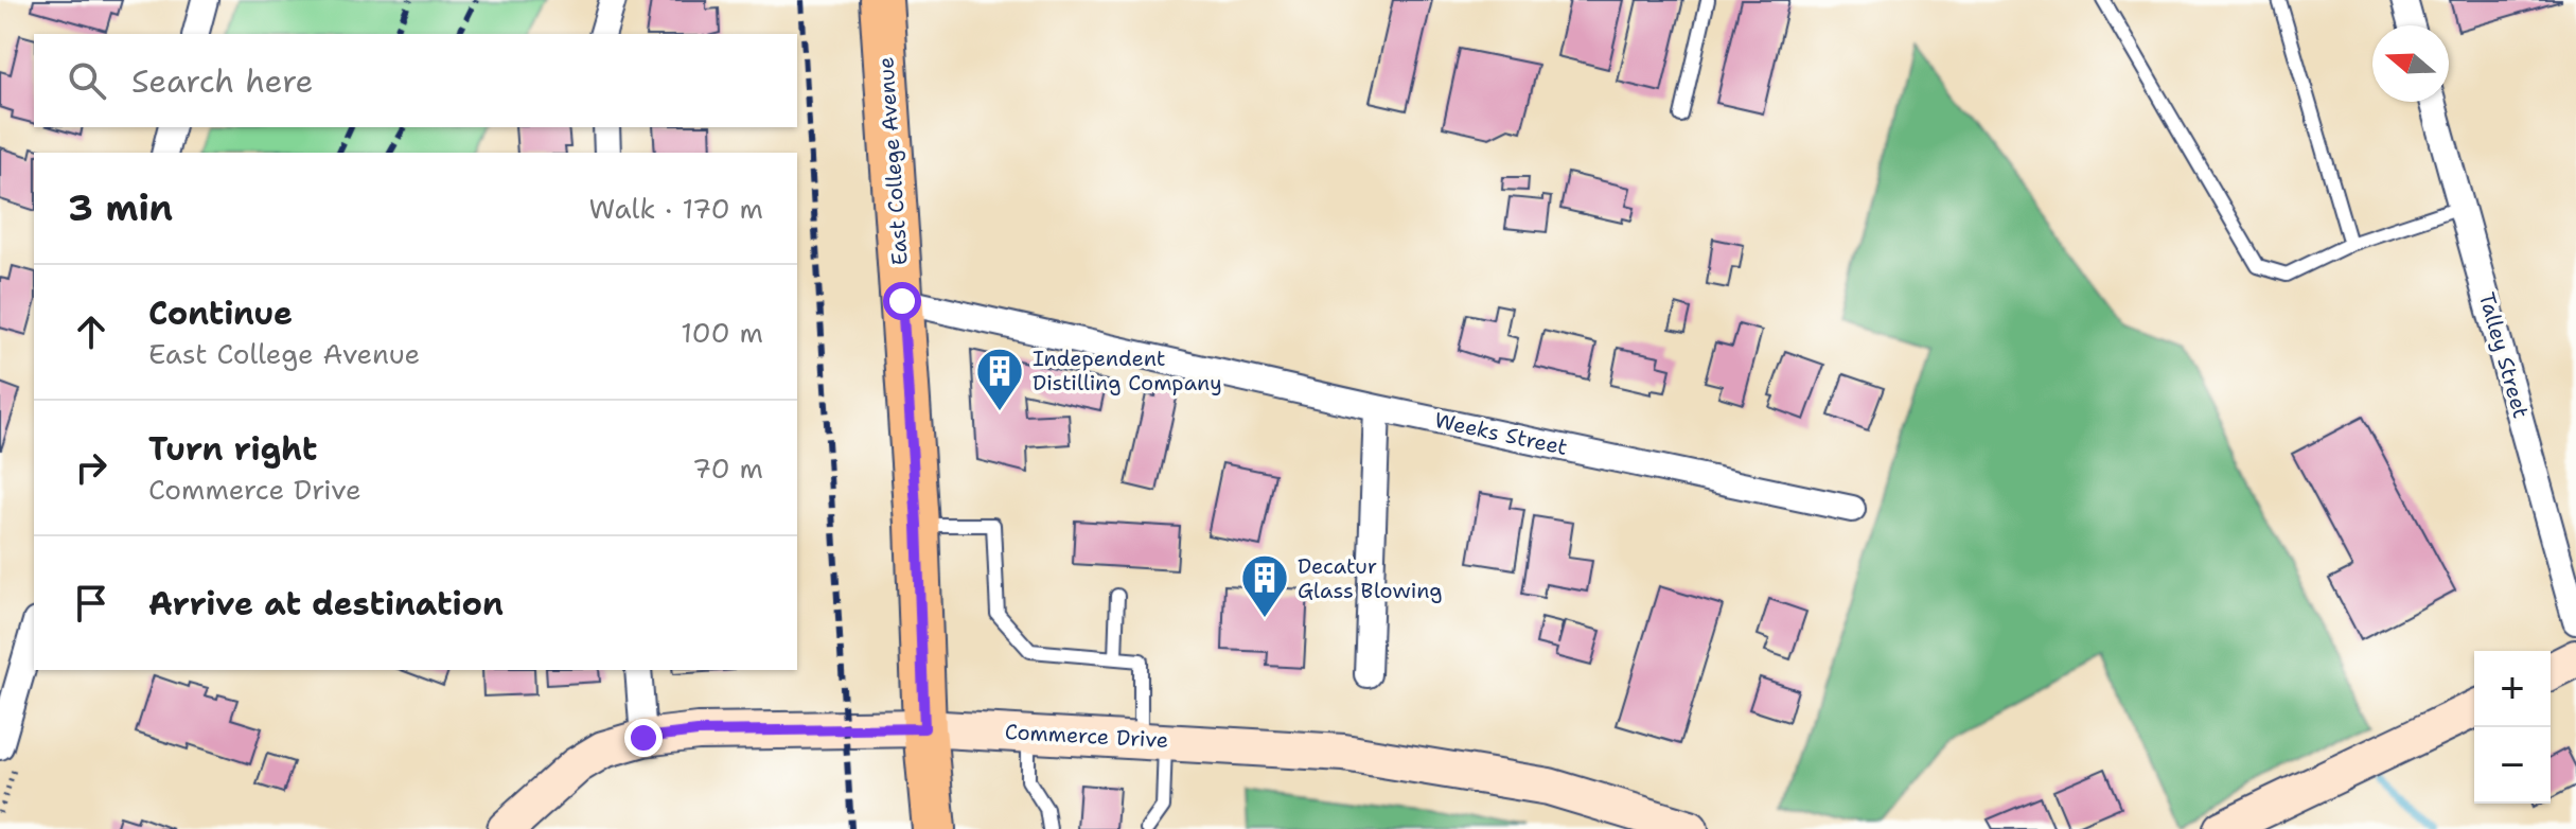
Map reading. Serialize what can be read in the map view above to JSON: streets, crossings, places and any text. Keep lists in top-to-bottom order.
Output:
{
  "streets": {
    "main road": ["East College Avenue", "Commerce Drive"],
    "street": ["Talley Street", "Weeks Street"]
  },
  "crossings": [
    ["East College Avenue", "Weeks Street"],
    ["East College Avenue", "Commerce Drive"]
  ],
  "places": {
    "building": ["Independent Distilling Company", "Decatur Glass Blowing"]
  },
  "north": "left",
  "page": {
    "search": "Search here",
    "heading": ["3 min", "Walk · 170 m"],
    "list": [
      ["Continue", "East College Avenue", "100 m"],
      ["Turn right", "Commerce Drive", "70 m"],
      "Arrive at destination"
    ],
    "map_buttons": ["+", "−"]
  }
}
